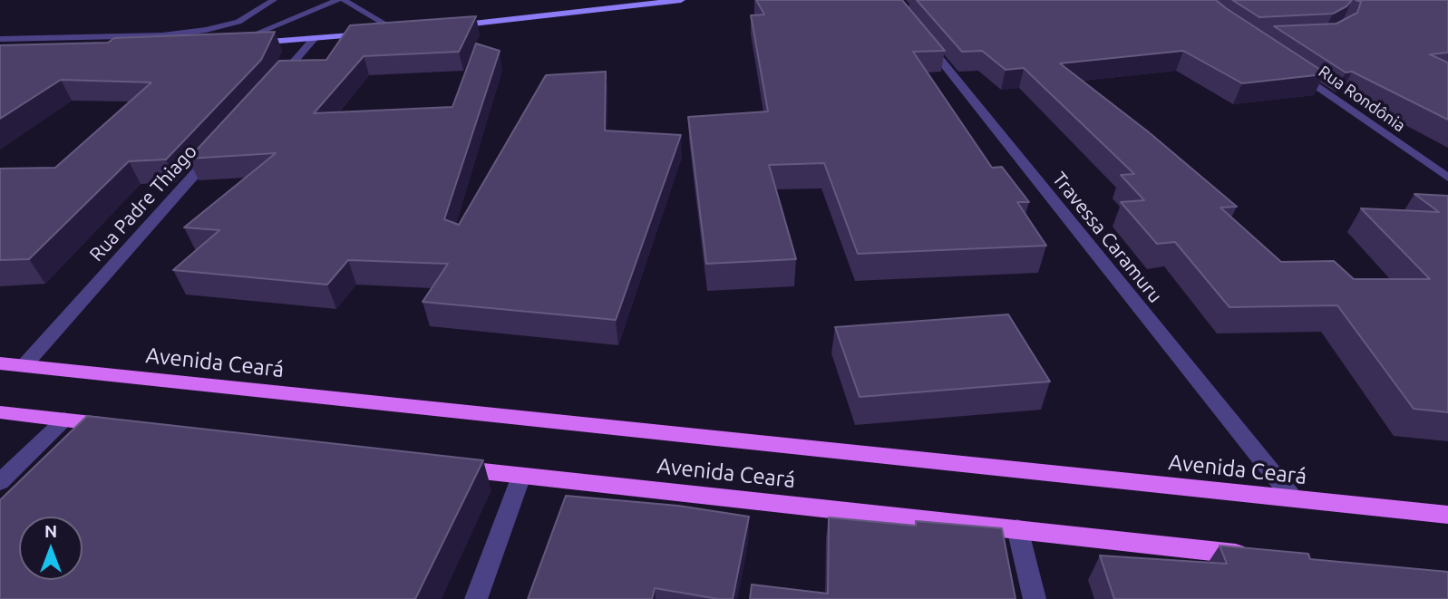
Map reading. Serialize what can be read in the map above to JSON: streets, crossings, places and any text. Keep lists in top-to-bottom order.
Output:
{
  "streets": {
    "main road": ["Avenida Ceará"],
    "street": ["Rua Rondônia", "Rua Padre Thiago", "Travessa Caramuru"]
  },
  "crossings": [
    ["Rua Padre Thiago", "Avenida Ceará"],
    ["Travessa Caramuru", "Avenida Ceará"]
  ],
  "north": "top"
}
